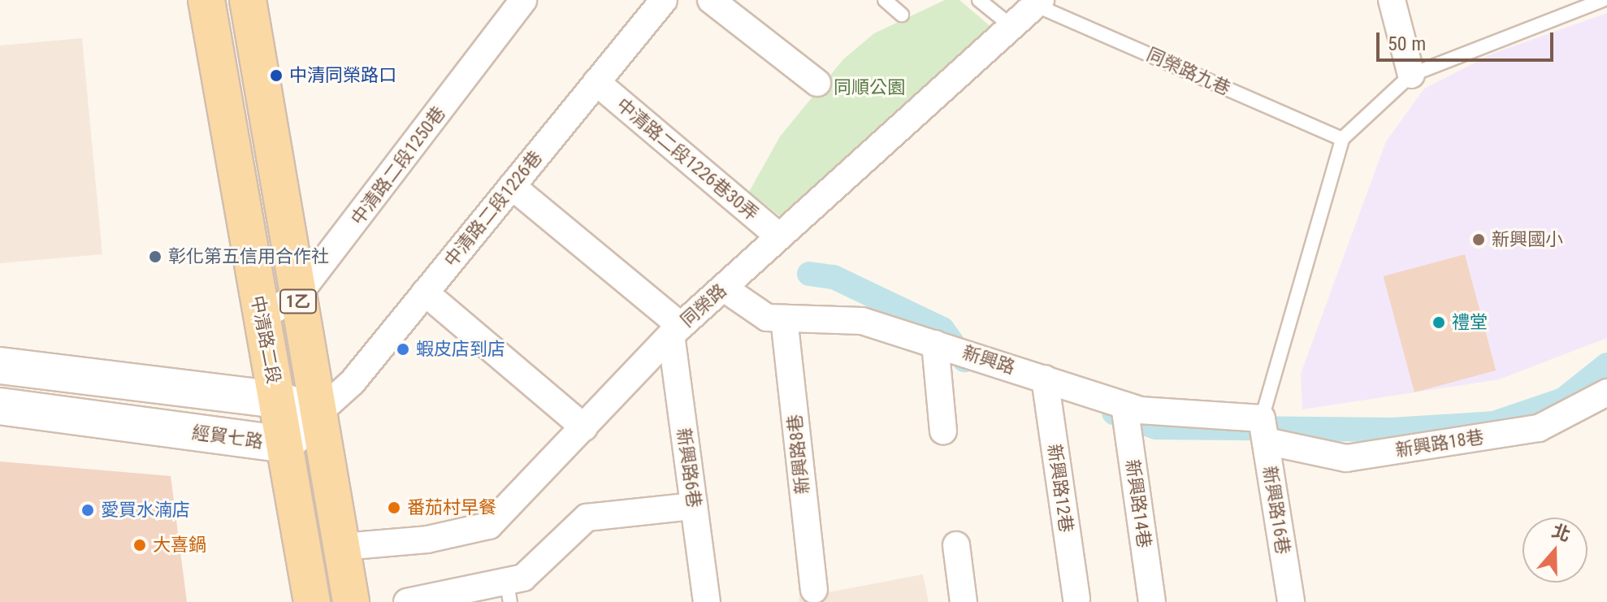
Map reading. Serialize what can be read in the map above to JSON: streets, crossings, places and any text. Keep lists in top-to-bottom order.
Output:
{
  "streets": {
    "main road": ["1乙", "中清路二段"],
    "street": [
      "中清路二段1226巷30弄",
      "中清路二段1250巷",
      "中清路二段1226巷",
      "同榮路",
      "新興路",
      "經貿七路",
      "新興路18巷",
      "新興路8巷",
      "新興路6巷",
      "新興路12巷",
      "新興路14巷",
      "新興路16巷"
    ],
    "lane": ["同榮路九巷"]
  },
  "crossings": [
    ["同榮路九巷", "同榮路"],
    ["中清路二段1226巷30弄", "中清路二段1226巷"],
    ["中清路二段1226巷30弄", "同榮路"],
    ["中清路二段1250巷", "1乙"],
    ["中清路二段1250巷", "中清路二段"],
    ["中清路二段1226巷", "1乙"],
    ["中清路二段1226巷", "經貿七路"],
    ["1乙", "同榮路"],
    ["1乙", "經貿七路"],
    ["同榮路", "新興路"],
    ["同榮路", "新興路6巷"],
    ["中清路二段", "經貿七路"],
    ["新興路", "新興路18巷"],
    ["新興路", "新興路8巷"],
    ["新興路", "新興路12巷"],
    ["新興路", "新興路14巷"],
    ["新興路", "新興路16巷"],
    ["新興路18巷", "新興路16巷"]
  ],
  "parks": ["同順公園"],
  "places": [
    "中清同榮路口",
    "新興國小",
    "彰化第五信用合作社",
    "禮堂",
    "蝦皮店到店",
    "番茄村早餐",
    "愛買水湳店",
    "大喜鍋"
  ],
  "scale_bar": "50 m",
  "north": "top"
}
